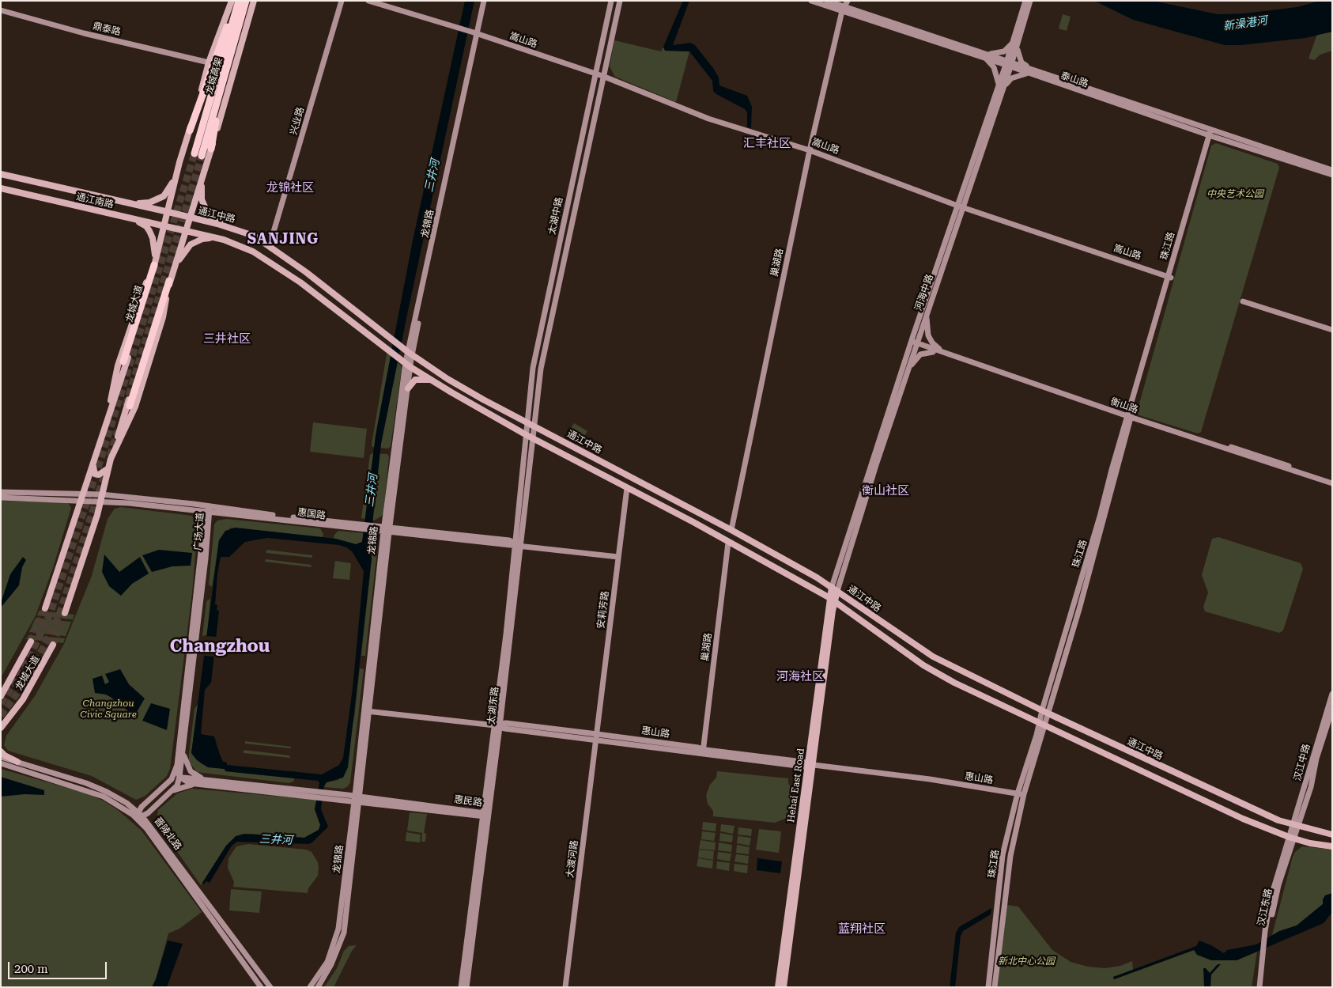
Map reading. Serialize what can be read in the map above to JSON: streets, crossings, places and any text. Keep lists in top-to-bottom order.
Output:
{
  "streets": {
    "highway": ["龙城高架"],
    "main road": [
      "通江南路",
      "通江中路",
      "龙城大道",
      "Hehai East Road"
    ],
    "street": [
      "鼎泰路",
      "嵩山路",
      "泰山路",
      "兴业路",
      "太湖中路",
      "龙锦路",
      "珠江路",
      "巢湖路",
      "河海中路",
      "衡山路",
      "惠国路",
      "广场大道",
      "安莉芳路",
      "太湖东路",
      "惠山路",
      "汉江中路",
      "惠民路",
      "晋陵北路",
      "大渡河路",
      "汉江东路"
    ]
  },
  "crossings": [
    ["鼎泰路", "龙城大道"],
    ["嵩山路", "太湖中路"],
    ["嵩山路", "龙锦路"],
    ["嵩山路", "珠江路"],
    ["嵩山路", "巢湖路"],
    ["嵩山路", "河海中路"],
    ["泰山路", "珠江路"],
    ["泰山路", "巢湖路"],
    ["泰山路", "河海中路"],
    ["兴业路", "通江中路"],
    ["通江南路", "通江中路"],
    ["通江南路", "龙城大道"],
    ["通江中路", "太湖中路"],
    ["通江中路", "龙锦路"],
    ["通江中路", "珠江路"],
    ["通江中路", "巢湖路"],
    ["通江中路", "河海中路"],
    ["通江中路", "龙城大道"],
    ["通江中路", "安莉芳路"],
    ["通江中路", "太湖东路"],
    ["通江中路", "汉江中路"],
    ["通江中路", "Hehai East Road"],
    ["通江中路", "汉江东路"],
    ["太湖中路", "太湖东路"],
    ["龙锦路", "惠国路"],
    ["龙锦路", "惠山路"],
    ["龙锦路", "惠民路"],
    ["珠江路", "衡山路"],
    ["珠江路", "惠山路"],
    ["巢湖路", "惠山路"],
    ["河海中路", "衡山路"],
    ["河海中路", "Hehai East Road"],
    ["龙城大道", "惠国路"],
    ["惠国路", "广场大道"],
    ["广场大道", "惠民路"],
    ["广场大道", "晋陵北路"],
    ["安莉芳路", "惠山路"],
    ["安莉芳路", "大渡河路"],
    ["太湖东路", "惠山路"],
    ["太湖东路", "惠民路"],
    ["惠山路", "Hehai East Road"],
    ["惠山路", "大渡河路"],
    ["汉江中路", "汉江东路"]
  ],
  "districts": [
    "汇丰社区",
    "龙锦社区",
    "SANJING",
    "三井社区",
    "衡山社区",
    "Changzhou",
    "河海社区",
    "蓝翔社区"
  ],
  "water": ["新澡港河", "三井河"],
  "parks": ["中央艺术公园", "Changzhou Civic Square", "新北中心公园"],
  "scale_bar": "200 m"
}
